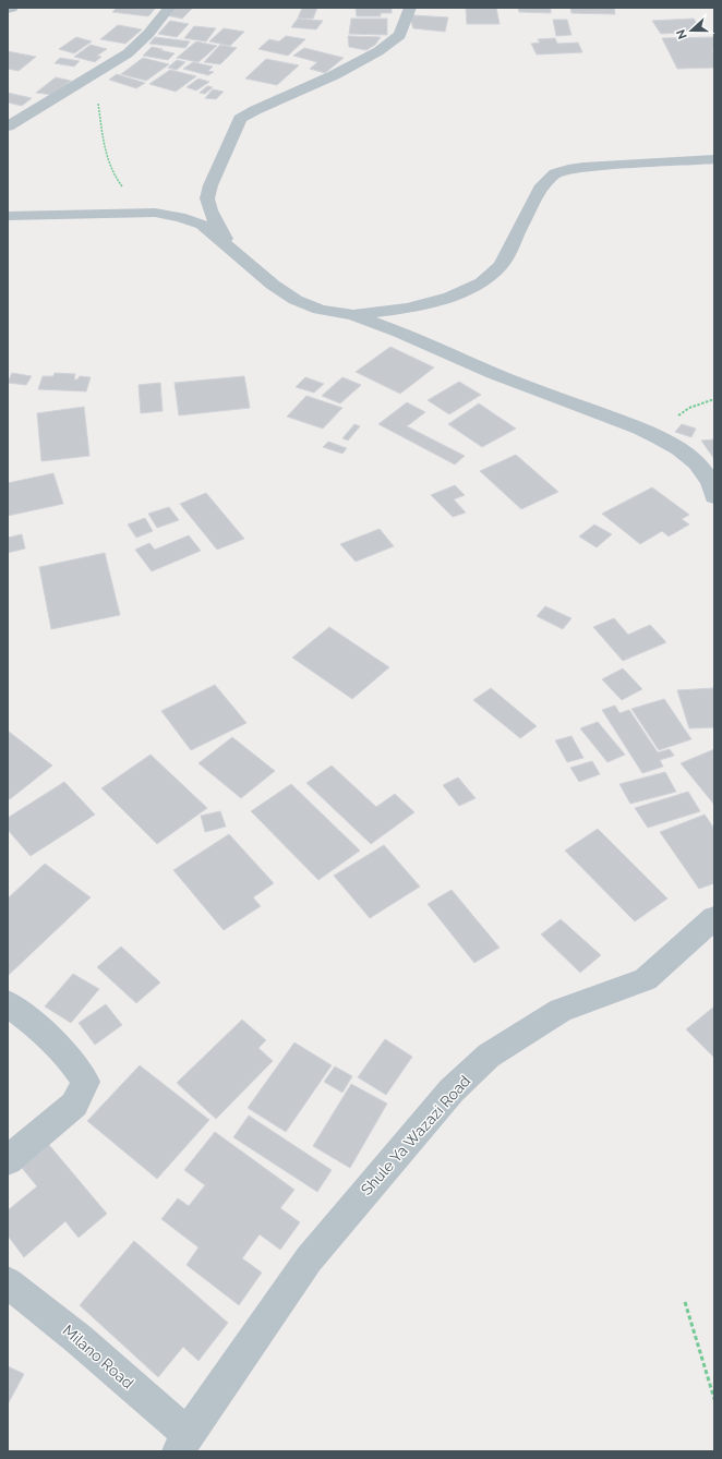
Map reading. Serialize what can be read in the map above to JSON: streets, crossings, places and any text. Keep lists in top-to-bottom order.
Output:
{
  "streets": {
    "street": ["Shule Ya Wazazi Road", "Milano Road"]
  },
  "crossings": [
    ["Shule Ya Wazazi Road", "Milano Road"]
  ],
  "north": "left"
}
